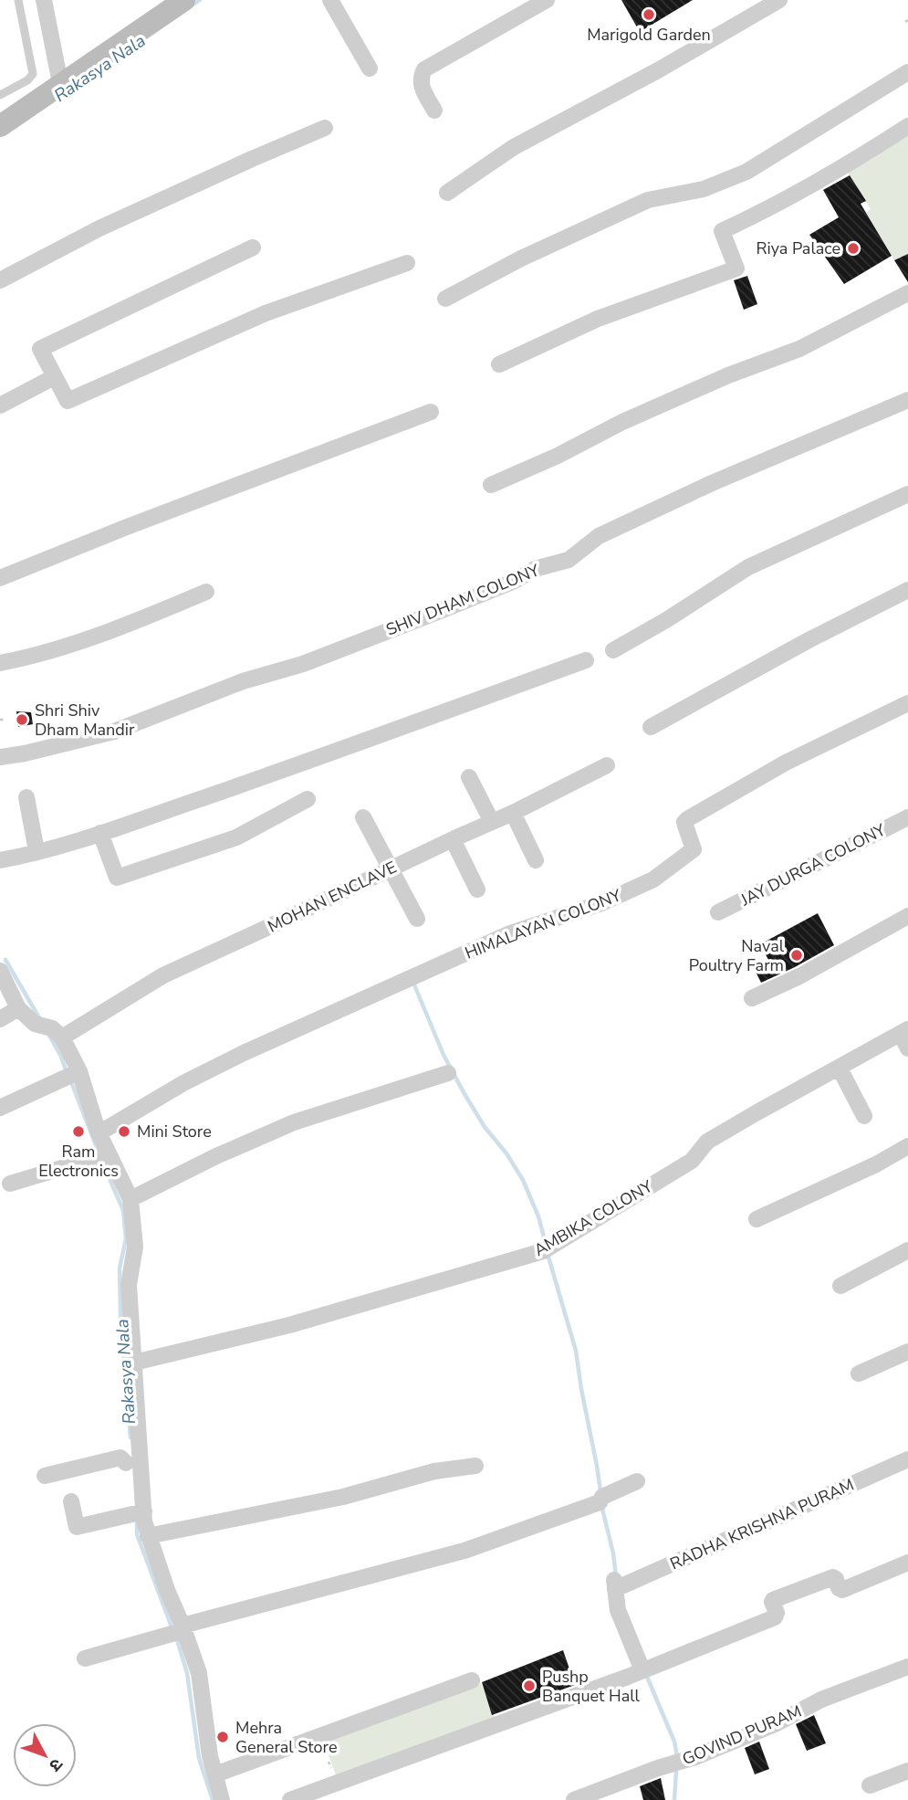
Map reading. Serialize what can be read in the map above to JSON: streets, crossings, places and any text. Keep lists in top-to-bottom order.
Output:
{
  "streets": {
    "street": [
      "SHIV DHAM COLONY",
      "JAY DURGA COLONY",
      "MOHAN ENCLAVE",
      "HIMALAYAN COLONY",
      "AMBIKA COLONY",
      "RADHA KRISHNA PURAM",
      "GOVIND PURAM"
    ]
  },
  "water": ["Rakasya Nala"],
  "places": [
    "Marigold Garden",
    "Riya Palace",
    "Shri Shiv Dham Mandir",
    "Naval Poultry Farm",
    "Ram Electronics",
    "Mini Store",
    "Pushp Banquet Hall",
    "Mehra General Store"
  ],
  "north": "bottom right"
}
